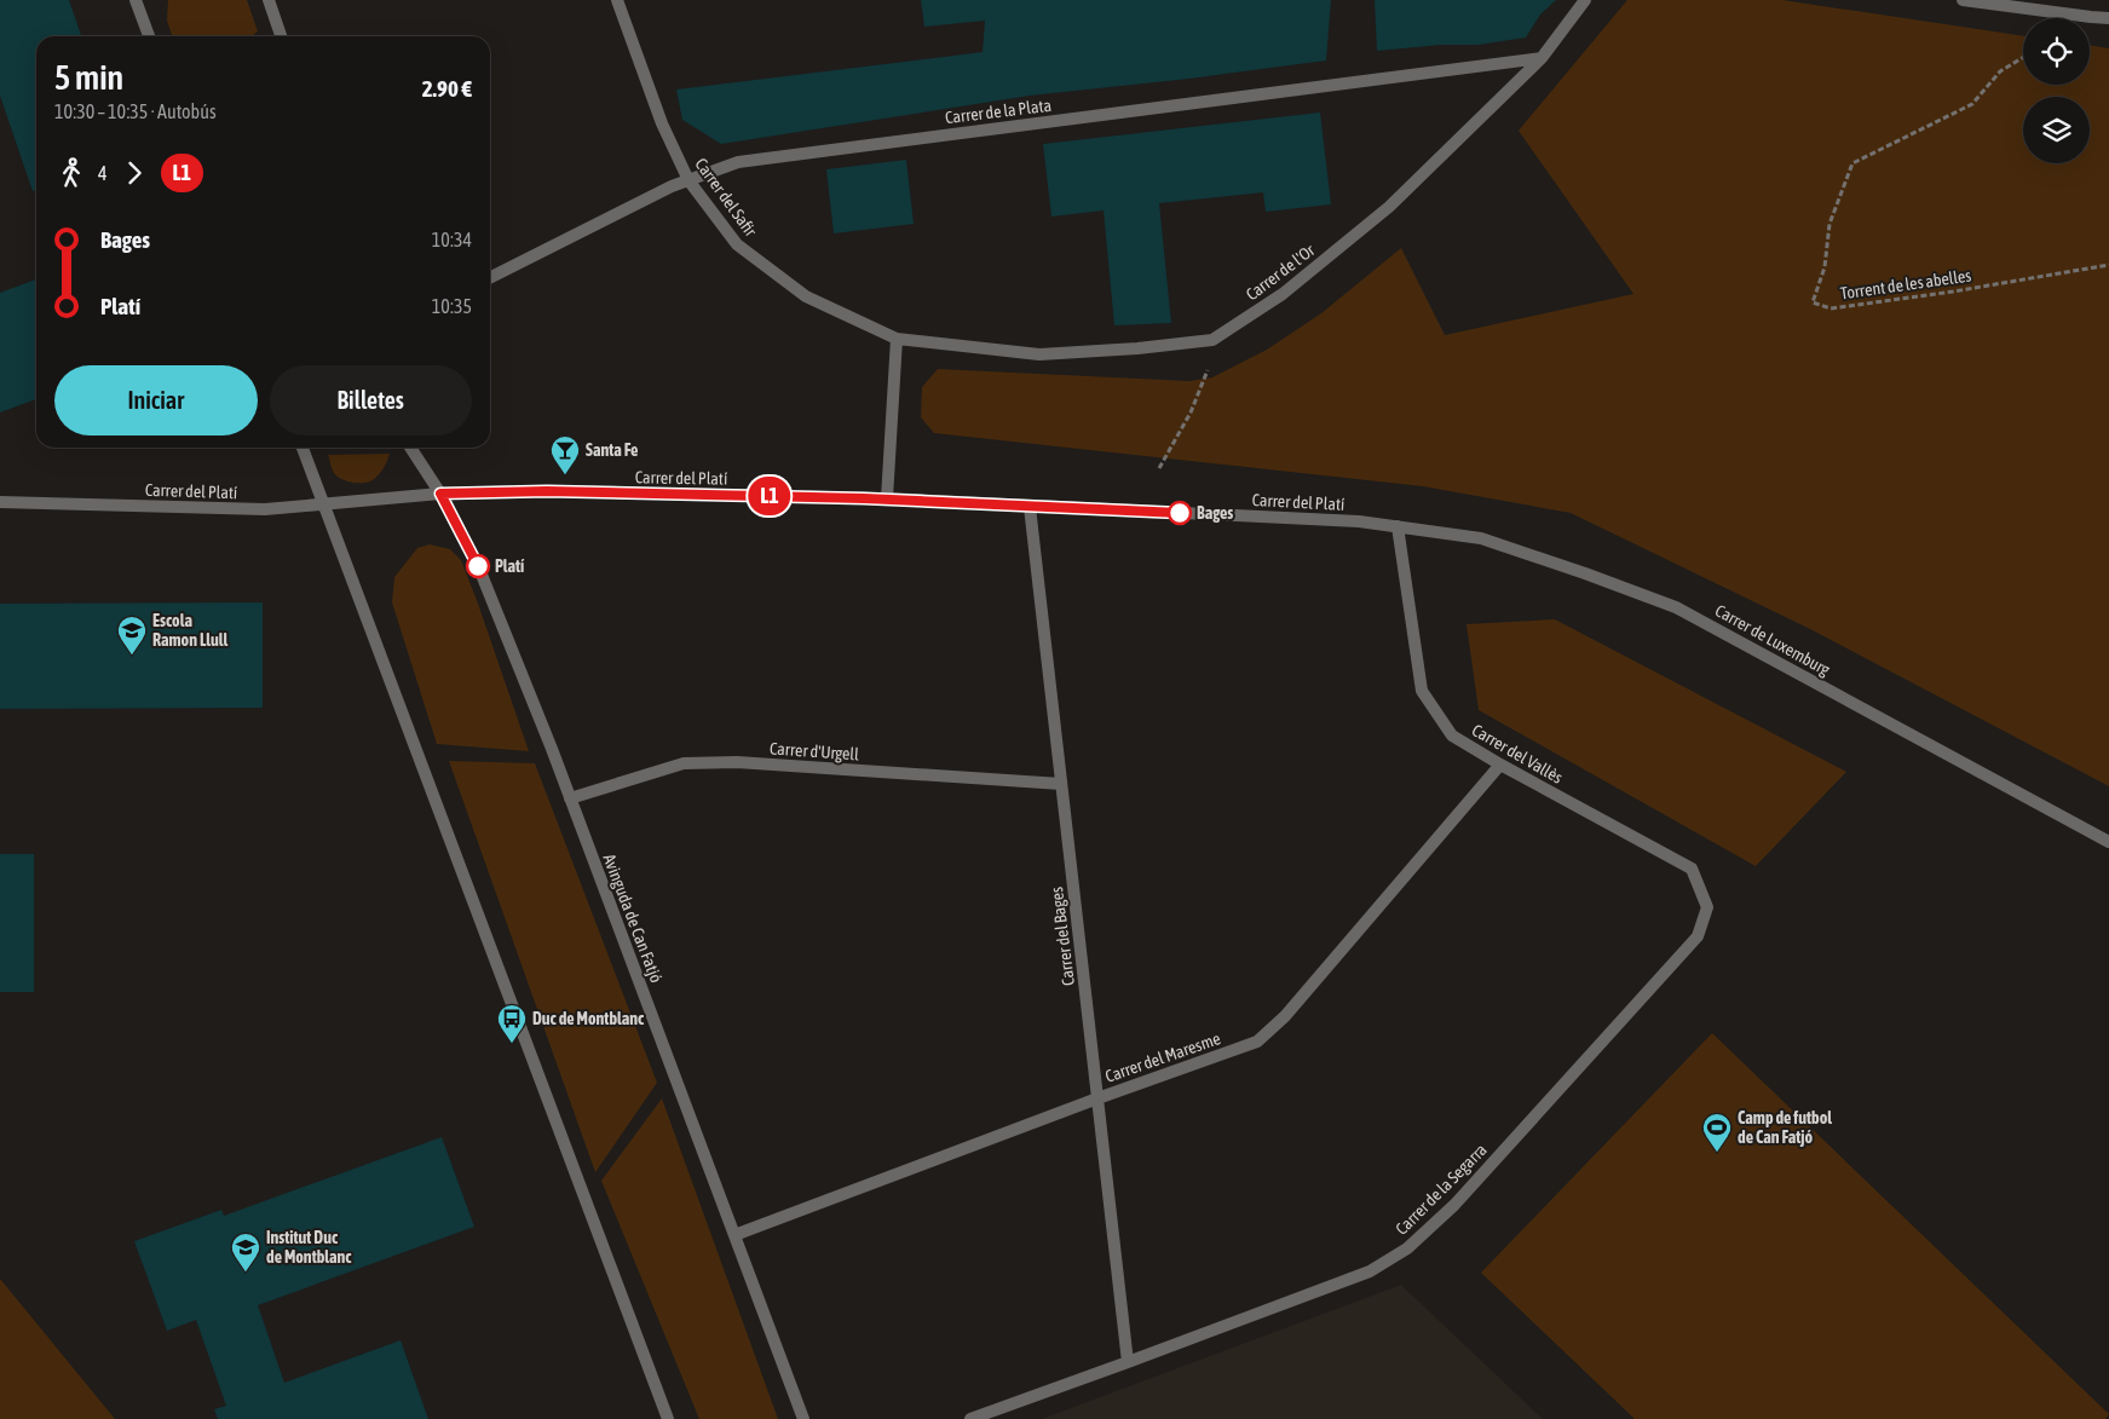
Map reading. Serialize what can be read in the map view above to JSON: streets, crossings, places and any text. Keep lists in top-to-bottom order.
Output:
{
  "streets": {
    "street": [
      "Carrer de la Plata",
      "Carrer del Safir",
      "Carrer de l'Or",
      "Carrer del Platí",
      "Carrer de Luxemburg",
      "Carrer d'Urgell",
      "Carrer del Vallès",
      "Avinguda de Can Fatjó",
      "Carrer del Bages",
      "Carrer del Maresme",
      "Carrer de la Segarra"
    ],
    "path": ["Torrent de les abelles"]
  },
  "crossings": [
    ["Carrer de la Plata", "Carrer del Safir"],
    ["Carrer de la Plata", "Carrer de l'Or"],
    ["Carrer del Safir", "Carrer de l'Or"],
    ["Carrer del Platí", "Carrer de Luxemburg"],
    ["Carrer del Platí", "Carrer del Vallès"],
    ["Carrer del Platí", "Avinguda de Can Fatjó"],
    ["Carrer del Platí", "Carrer del Bages"],
    ["Carrer de Luxemburg", "Carrer del Vallès"],
    ["Carrer d'Urgell", "Avinguda de Can Fatjó"],
    ["Carrer d'Urgell", "Carrer del Bages"],
    ["Carrer del Vallès", "Carrer del Maresme"],
    ["Carrer del Vallès", "Carrer de la Segarra"],
    ["Avinguda de Can Fatjó", "Carrer del Maresme"],
    ["Carrer del Bages", "Carrer del Maresme"],
    ["Carrer del Bages", "Carrer de la Segarra"]
  ],
  "places": {
    "bar": ["Santa Fe"],
    "other": ["Bages", "Platí"],
    "school or university": ["Escola Ramon Llull", "Institut Duc de Montblanc"],
    "bus stop": ["Duc de Montblanc"],
    "sports": ["Camp de futbol de Can Fatjó"]
  },
  "lines": ["bus line L1"],
  "page": {
    "on_map": "L1",
    "heading": ["5 min", "10:30 – 10:35 · Autobús", "2.90 €"],
    "legs": ["4", "L1"],
    "list": [
      {
        "name": "Bages",
        "value": "10:34"
      },
      {
        "name": "Platí",
        "value": "10:35"
      }
    ],
    "buttons": ["Iniciar", "Billetes"]
  }
}
